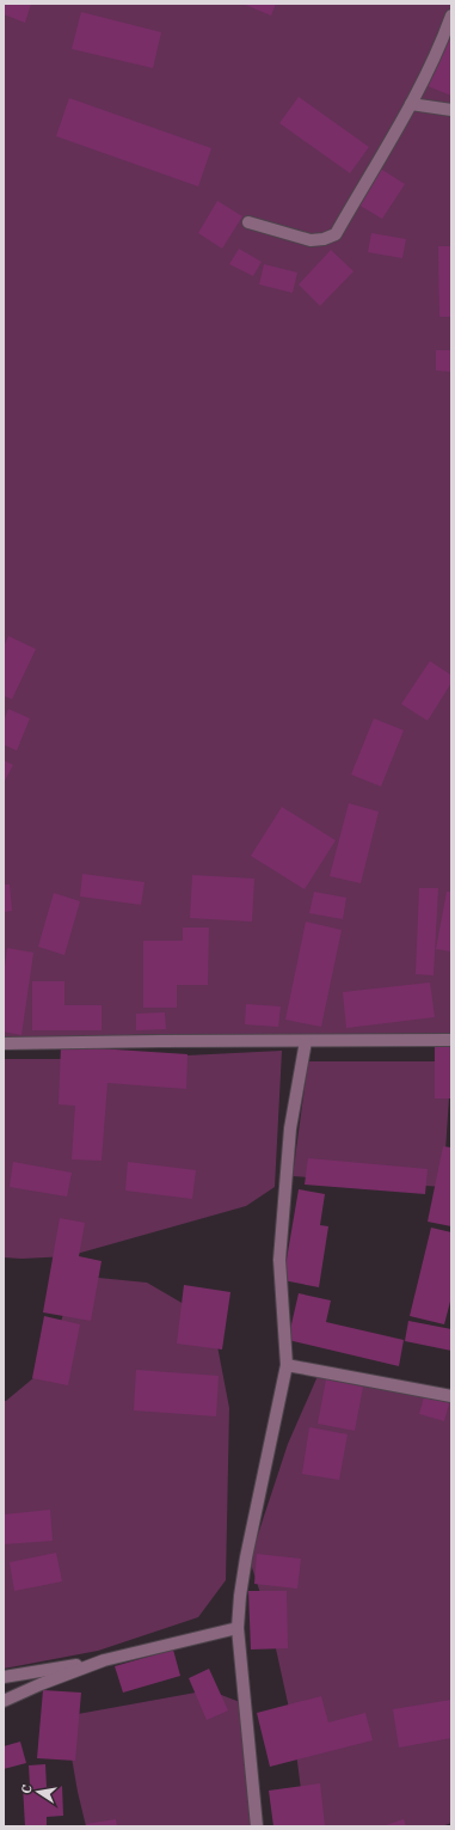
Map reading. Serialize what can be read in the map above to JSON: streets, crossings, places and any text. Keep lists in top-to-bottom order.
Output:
{
  "north": "left"
}
